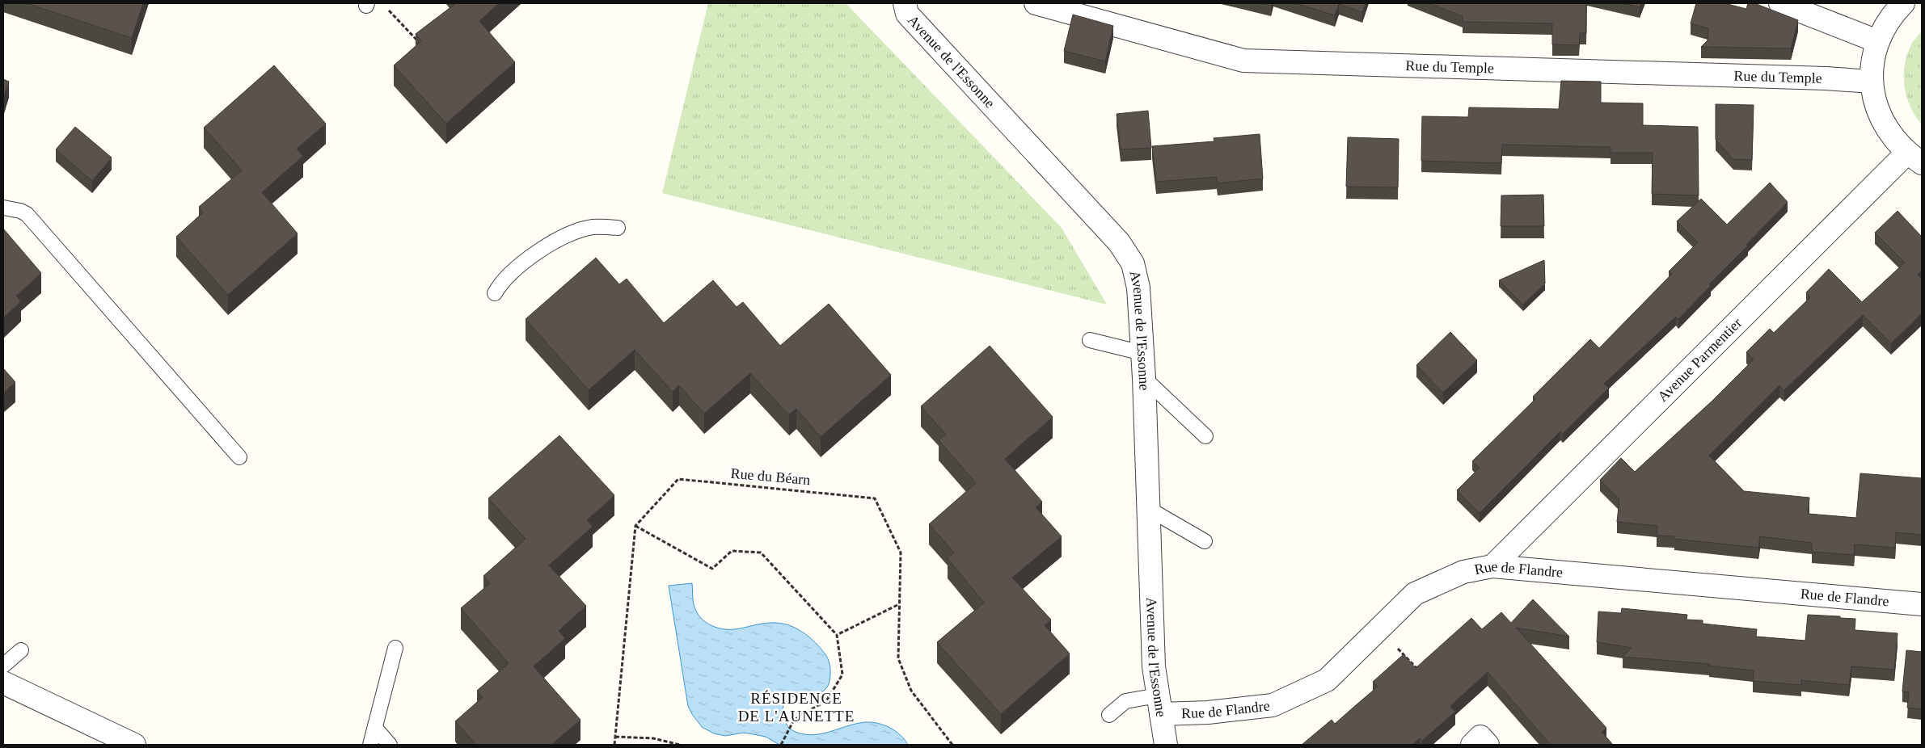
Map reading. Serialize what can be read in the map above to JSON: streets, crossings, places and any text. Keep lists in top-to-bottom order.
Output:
{
  "streets": {
    "street": [
      "Avenue de l'Essonne",
      "Rue du Temple",
      "Avenue Parmentier",
      "Rue de Flandre"
    ],
    "path": ["Rue du Béarn"]
  },
  "crossings": [
    ["Avenue de l'Essonne", "Rue de Flandre"],
    ["Avenue Parmentier", "Rue de Flandre"]
  ],
  "districts": ["RÉSIDENCE DE L'AUNETTE"]
}
